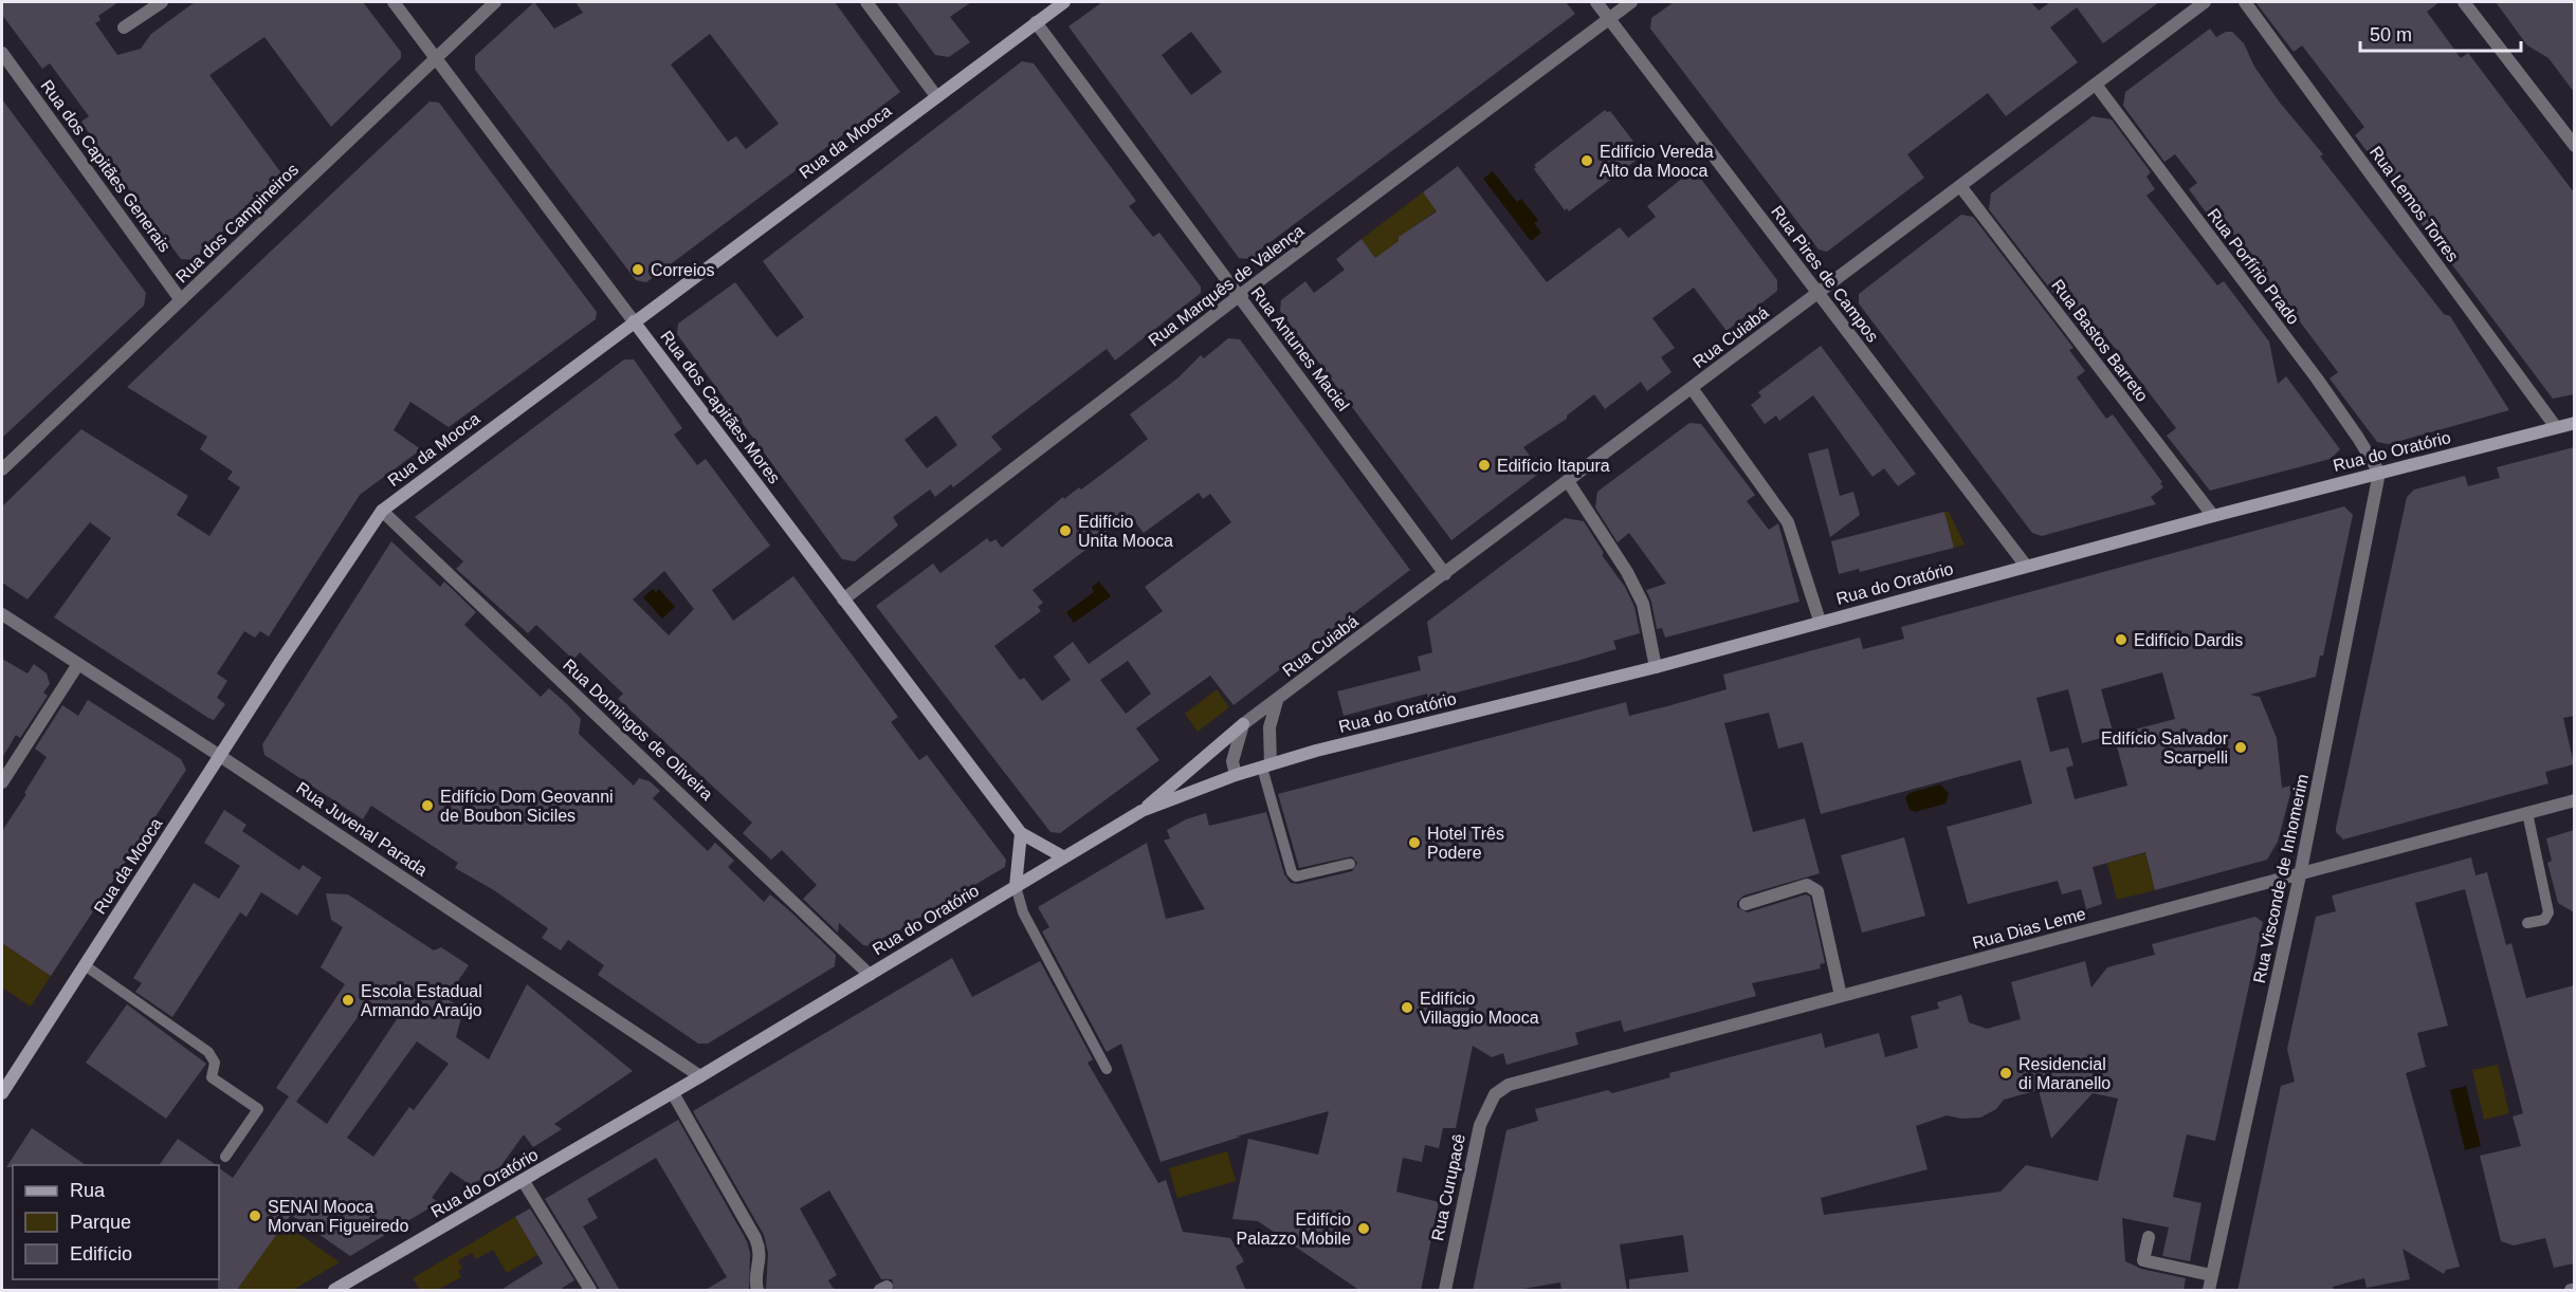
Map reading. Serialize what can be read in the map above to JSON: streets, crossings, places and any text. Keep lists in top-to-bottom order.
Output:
{
  "streets": {
    "street": [
      "Rua da Mooca",
      "Rua dos Capitães Generais",
      "Rua Lemos Torres",
      "Rua dos Campineiros",
      "Rua Porfírio Prado",
      "Rua Pires de Campos",
      "Rua Marquês de Valença",
      "Rua Cuiabá",
      "Rua Bastos Barreto",
      "Rua Antunes Maciel",
      "Rua dos Capitães Mores",
      "Rua do Oratório",
      "Rua Domingos de Oliveira",
      "Rua Juvenal Parada",
      "Rua Visconde de Inhomerim",
      "Rua Dias Leme",
      "Rua Curupacê"
    ]
  },
  "crossings": [
    ["Rua da Mooca", "Rua Antunes Maciel"],
    ["Rua da Mooca", "Rua dos Capitães Mores"],
    ["Rua da Mooca", "Rua Domingos de Oliveira"],
    ["Rua da Mooca", "Rua Juvenal Parada"],
    ["Rua dos Capitães Generais", "Rua dos Campineiros"],
    ["Rua Lemos Torres", "Rua do Oratório"],
    ["Rua dos Campineiros", "Rua dos Capitães Mores"],
    ["Rua Porfírio Prado", "Rua Cuiabá"],
    ["Rua Porfírio Prado", "Rua do Oratório"],
    ["Rua Porfírio Prado", "Rua Visconde de Inhomerim"],
    ["Rua Pires de Campos", "Rua Marquês de Valença"],
    ["Rua Pires de Campos", "Rua Cuiabá"],
    ["Rua Pires de Campos", "Rua do Oratório"],
    ["Rua Marquês de Valença", "Rua Antunes Maciel"],
    ["Rua Marquês de Valença", "Rua dos Capitães Mores"],
    ["Rua Cuiabá", "Rua Bastos Barreto"],
    ["Rua Cuiabá", "Rua Antunes Maciel"],
    ["Rua Cuiabá", "Rua do Oratório"],
    ["Rua Bastos Barreto", "Rua do Oratório"],
    ["Rua dos Capitães Mores", "Rua do Oratório"],
    ["Rua do Oratório", "Rua Domingos de Oliveira"],
    ["Rua do Oratório", "Rua Juvenal Parada"],
    ["Rua do Oratório", "Rua Visconde de Inhomerim"],
    ["Rua Visconde de Inhomerim", "Rua Dias Leme"],
    ["Rua Dias Leme", "Rua Curupacê"]
  ],
  "places": [
    "Edifício Vereda Alto da Mooca",
    "Correios",
    "Edifício Itapura",
    "Edifício Unita Mooca",
    "Edifício Dardis",
    "Edifício Salvador Scarpelli",
    "Edifício Dom Geovanni de Boubon Siciles",
    "Hotel Três Podere",
    "Escola Estadual Armando Araújo",
    "Edifício Villaggio Mooca",
    "Residencial di Maranello",
    "SENAI Mooca Morvan Figueiredo",
    "Edifício Palazzo Mobile"
  ],
  "legend": ["Rua", "Parque", "Edifício"],
  "scale_bar": "50 m"
}
